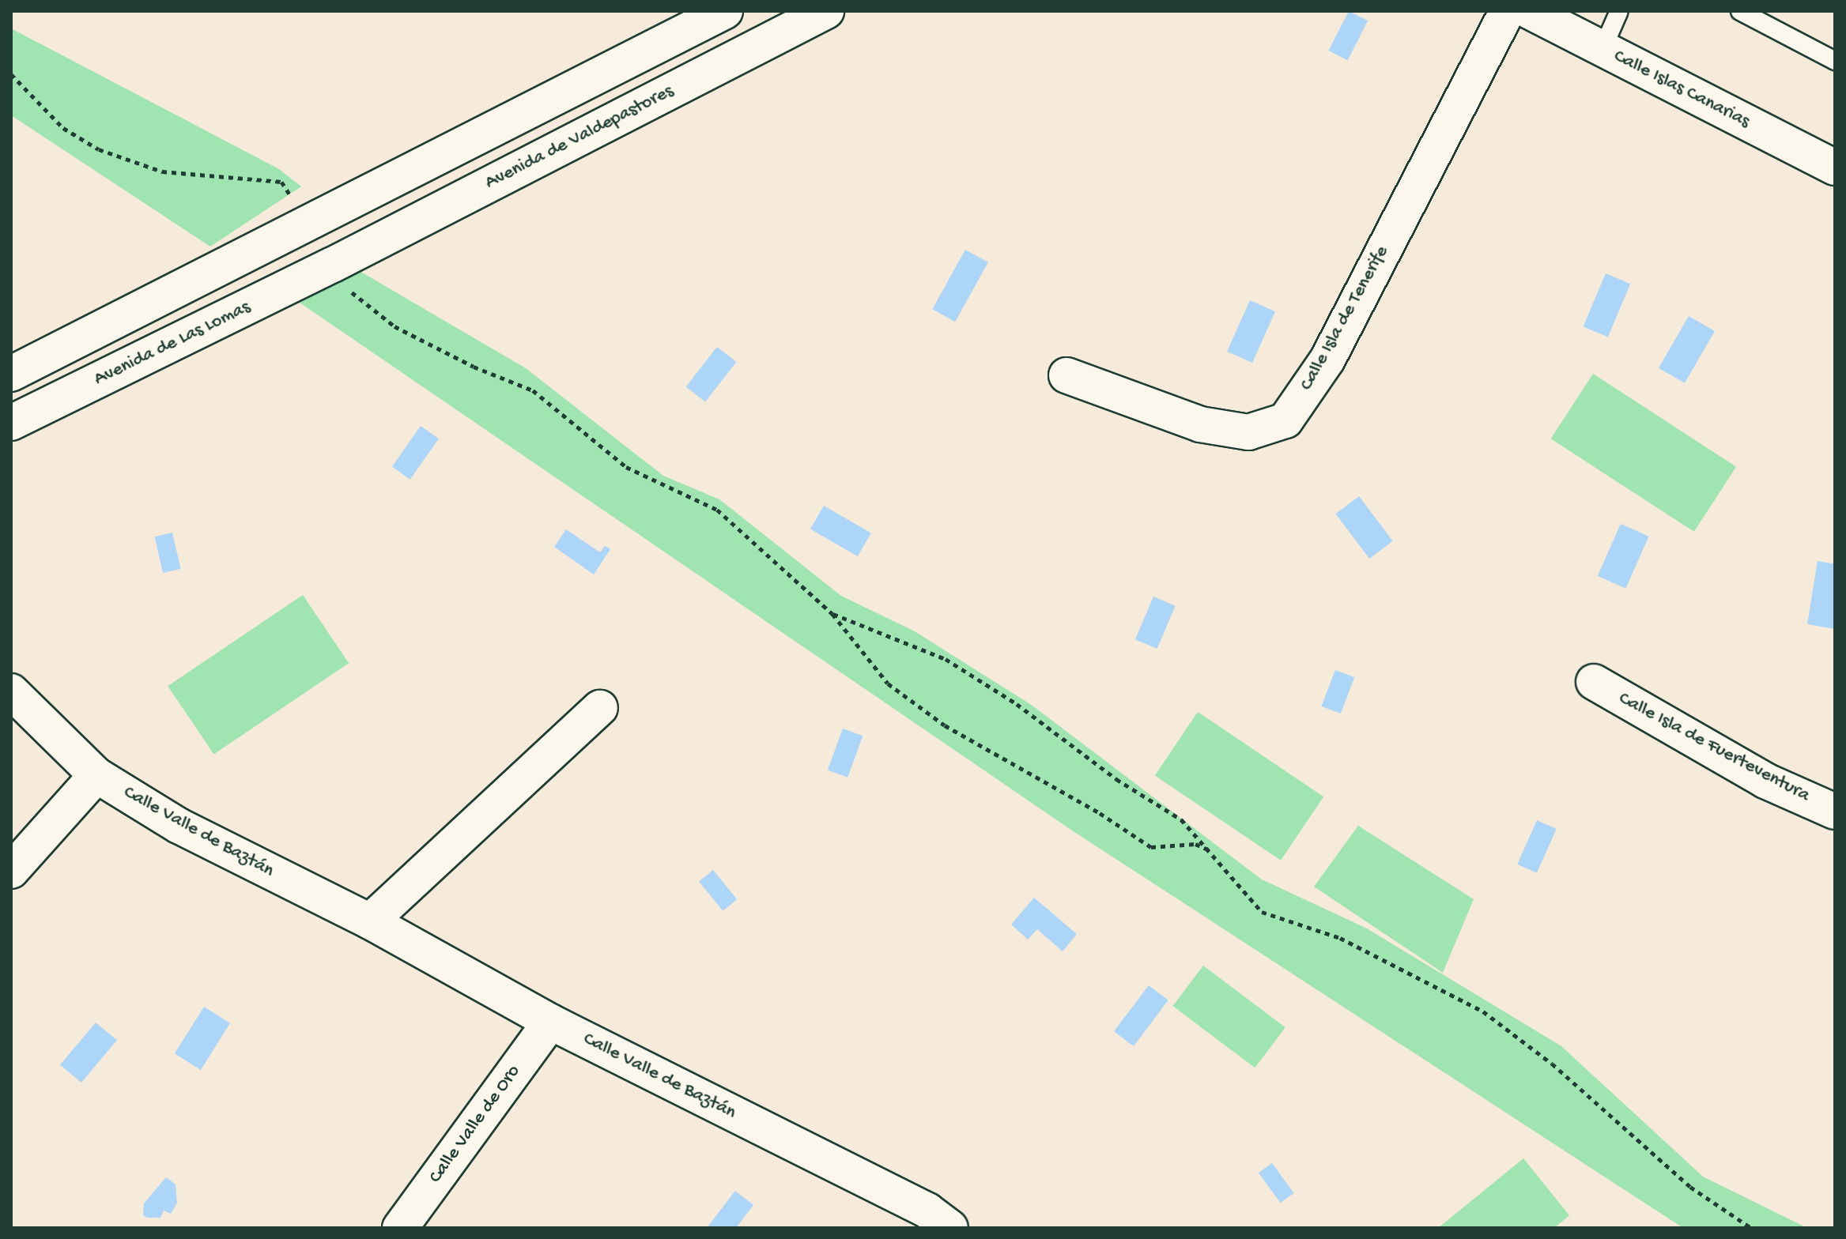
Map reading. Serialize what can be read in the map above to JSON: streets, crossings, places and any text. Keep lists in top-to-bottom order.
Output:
{
  "streets": {
    "street": [
      "Calle Islas Canarias",
      "Avenida de Valdepastores",
      "Calle Isla de Tenerife",
      "Avenida de Las Lomas",
      "Calle Isla de Fuerteventura",
      "Calle Valle de Baztán",
      "Calle Valle de Oro"
    ]
  },
  "crossings": [
    ["Avenida de Valdepastores", "Avenida de Las Lomas"],
    ["Calle Valle de Baztán", "Calle Valle de Oro"]
  ]
}
